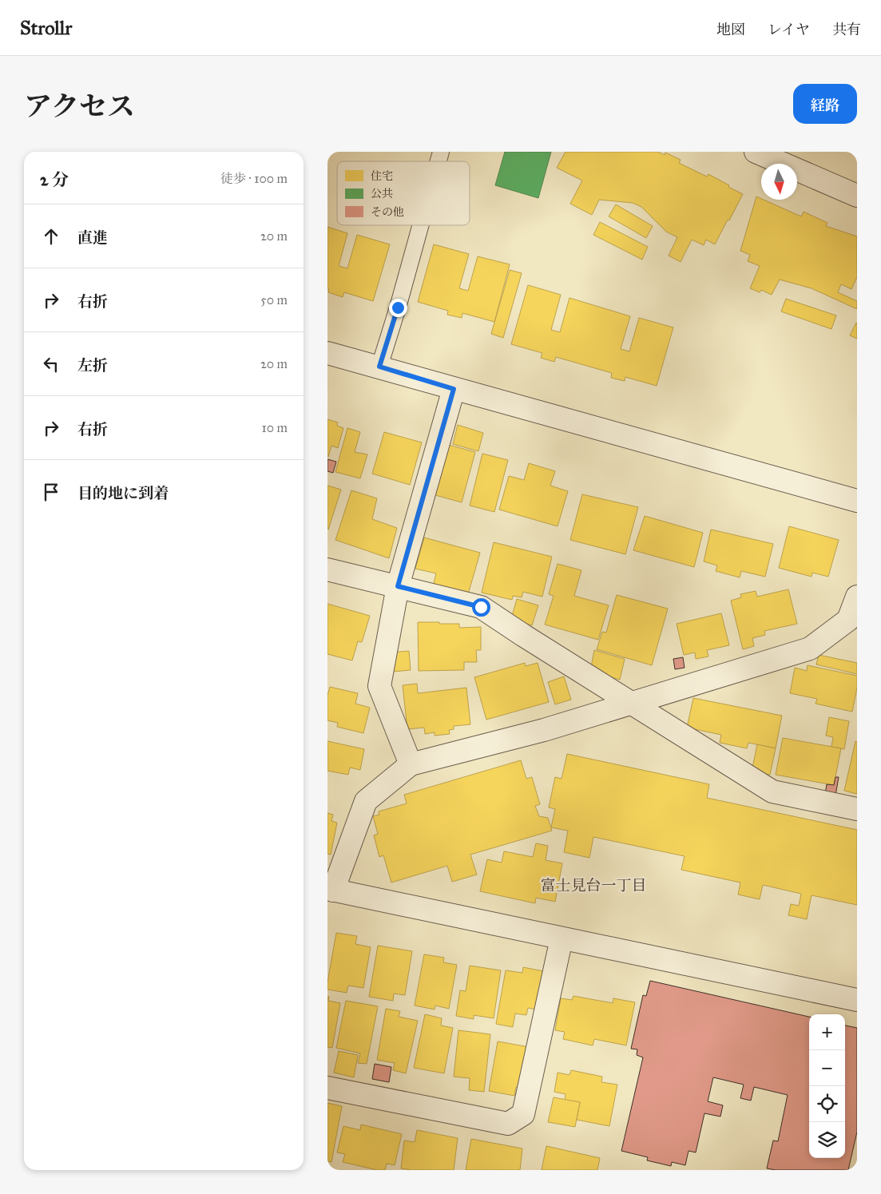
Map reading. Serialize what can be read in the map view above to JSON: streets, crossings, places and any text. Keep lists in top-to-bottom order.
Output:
{
  "districts": ["富士見台一丁目"],
  "legend": ["住宅", "公共", "その他"],
  "north": "bottom",
  "page": {
    "header": "Strollr",
    "nav": ["地図", "レイヤ", "共有"],
    "title": "アクセス",
    "buttons": "経路",
    "heading": ["2 分", "徒歩 · 100 m"],
    "list": [
      ["直進", "20 m"],
      ["右折", "50 m"],
      ["左折", "20 m"],
      ["右折", "10 m"],
      "目的地に到着"
    ],
    "map_buttons": ["+", "−"]
  }
}
